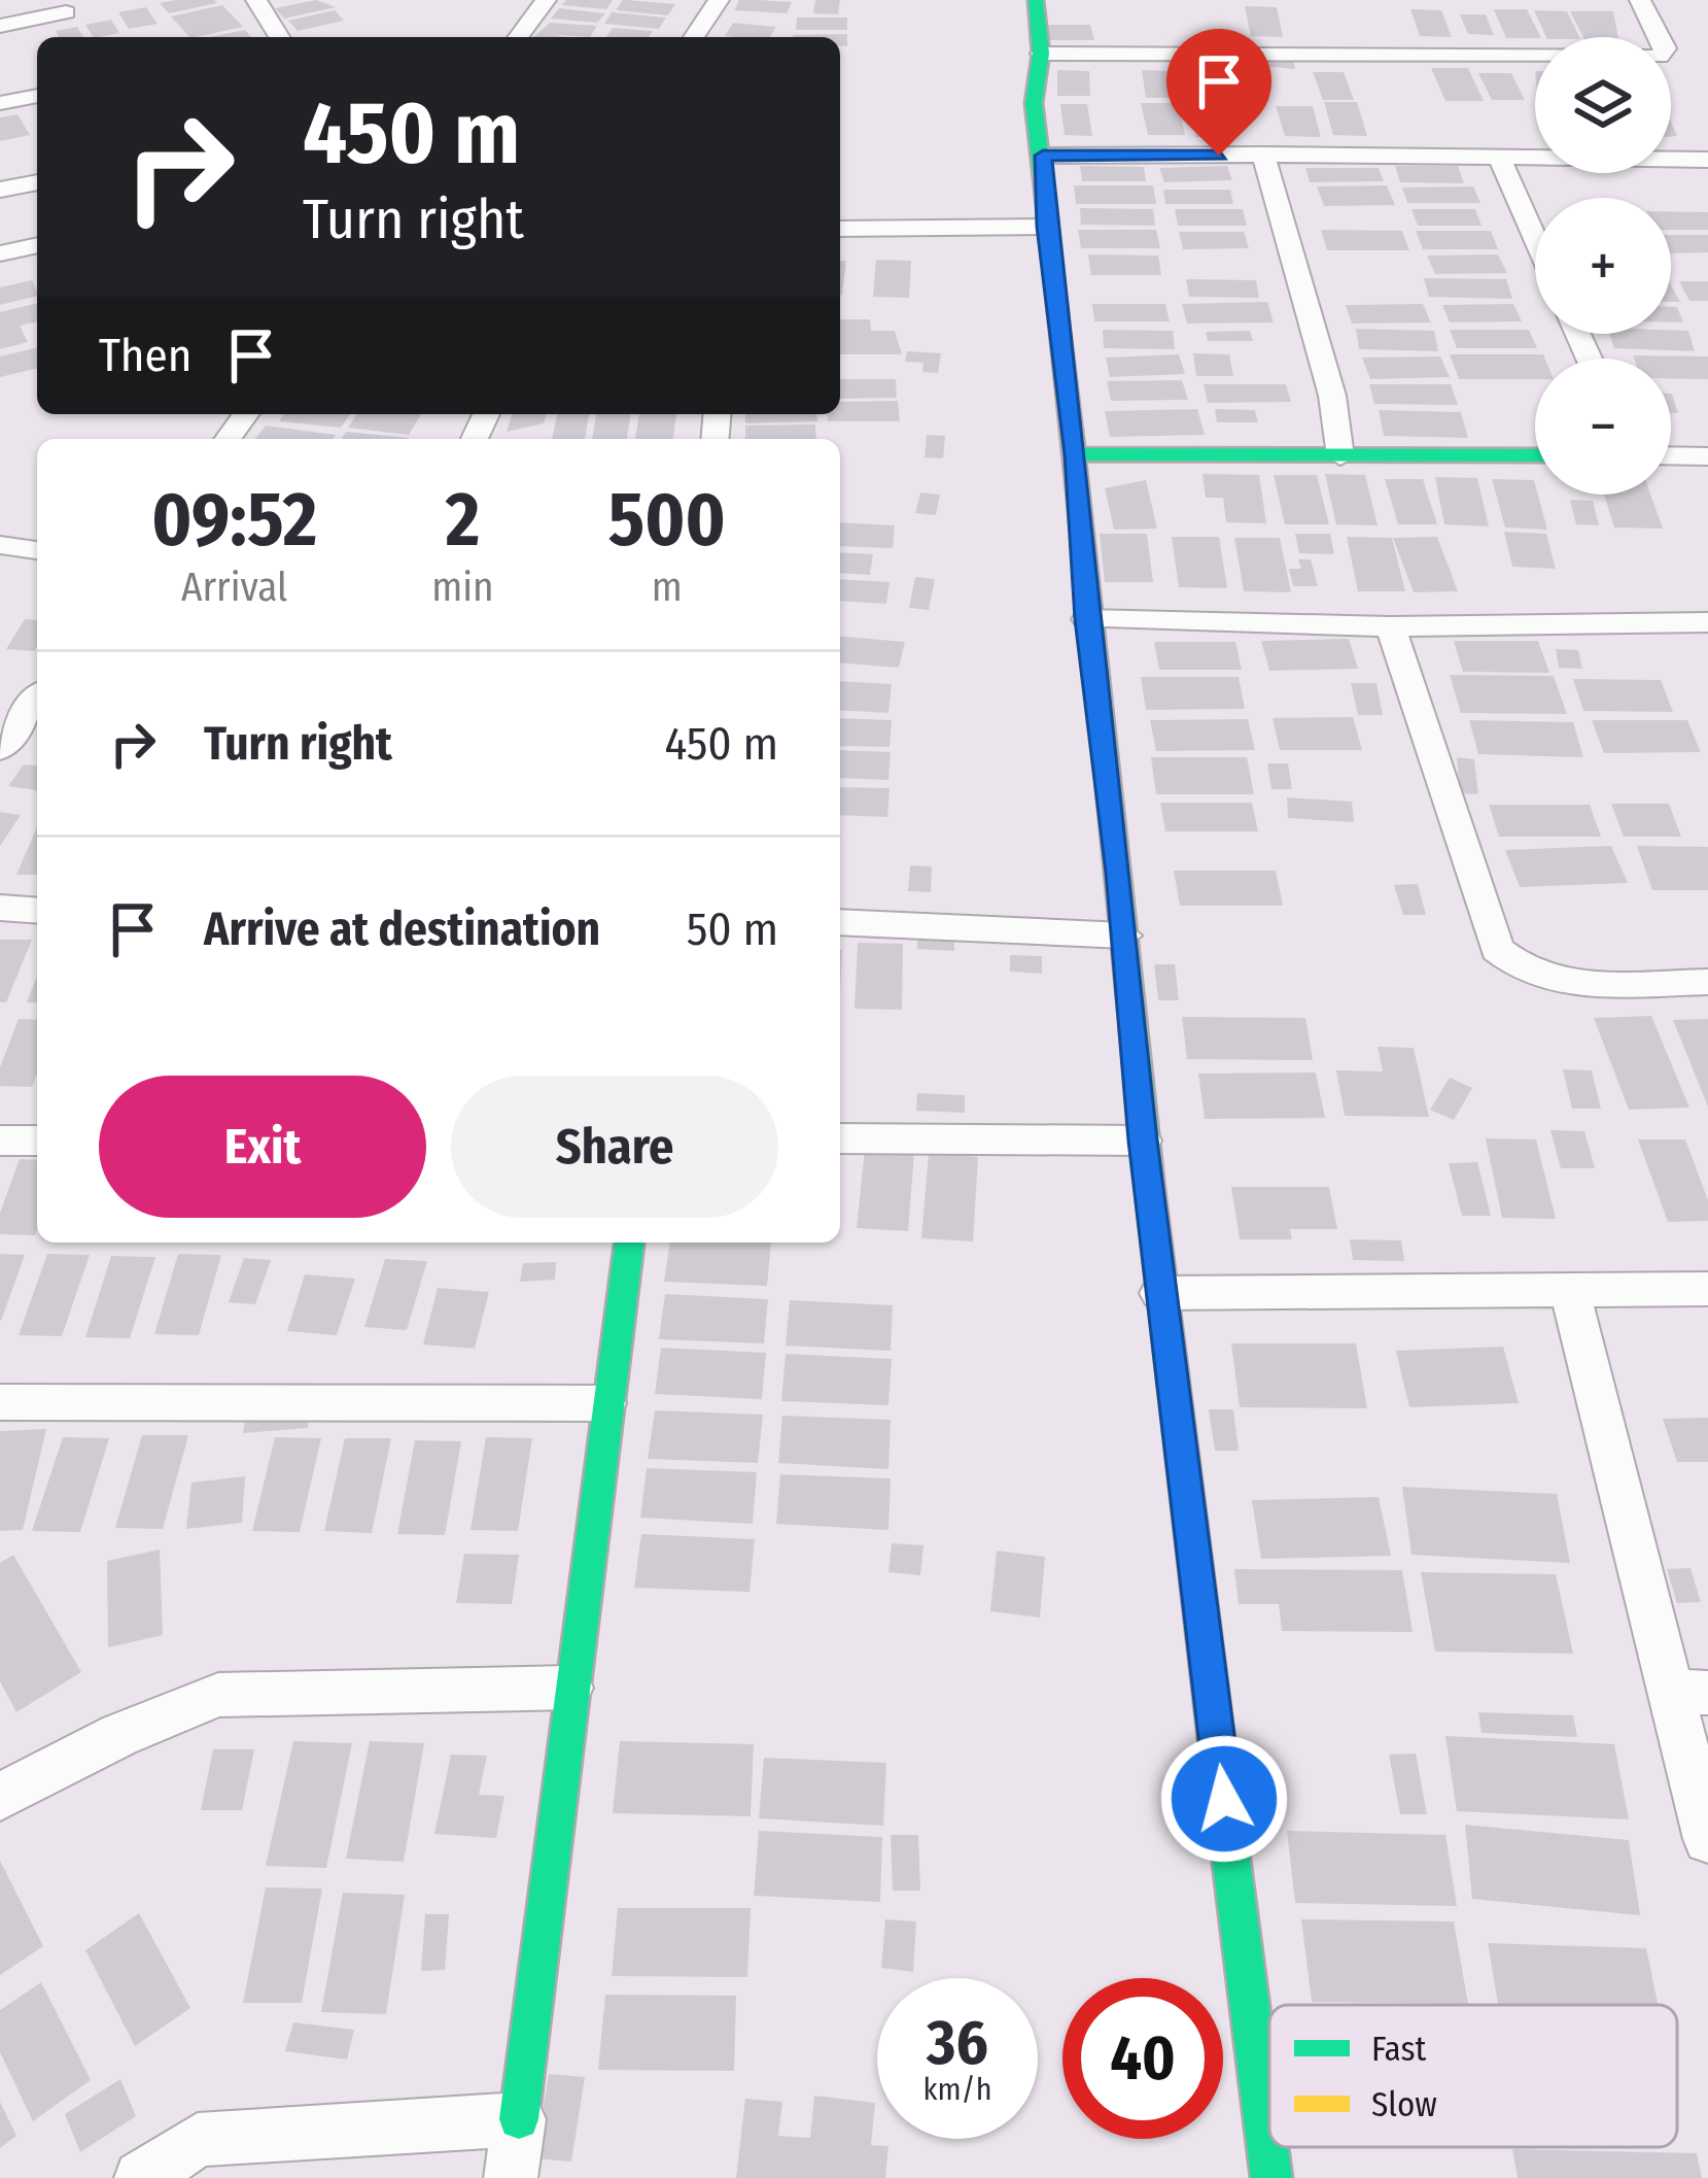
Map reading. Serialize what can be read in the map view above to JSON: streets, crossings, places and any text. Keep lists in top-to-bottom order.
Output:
{
  "legend": ["Fast", "Slow"],
  "page": {
    "map_buttons": ["+", "−"],
    "turn": ["450 m", "Turn right"],
    "then": "Then",
    "eta": [
      "09:52",
      "Arrival",
      "2",
      "min",
      "500",
      "m"
    ],
    "list": [
      {
        "name": "Turn right",
        "value": "450 m"
      },
      {
        "name": "Arrive at destination",
        "value": "50 m"
      }
    ],
    "buttons": ["Exit", "Share"],
    "speed": "36 km/h",
    "limit": "40"
  }
}
